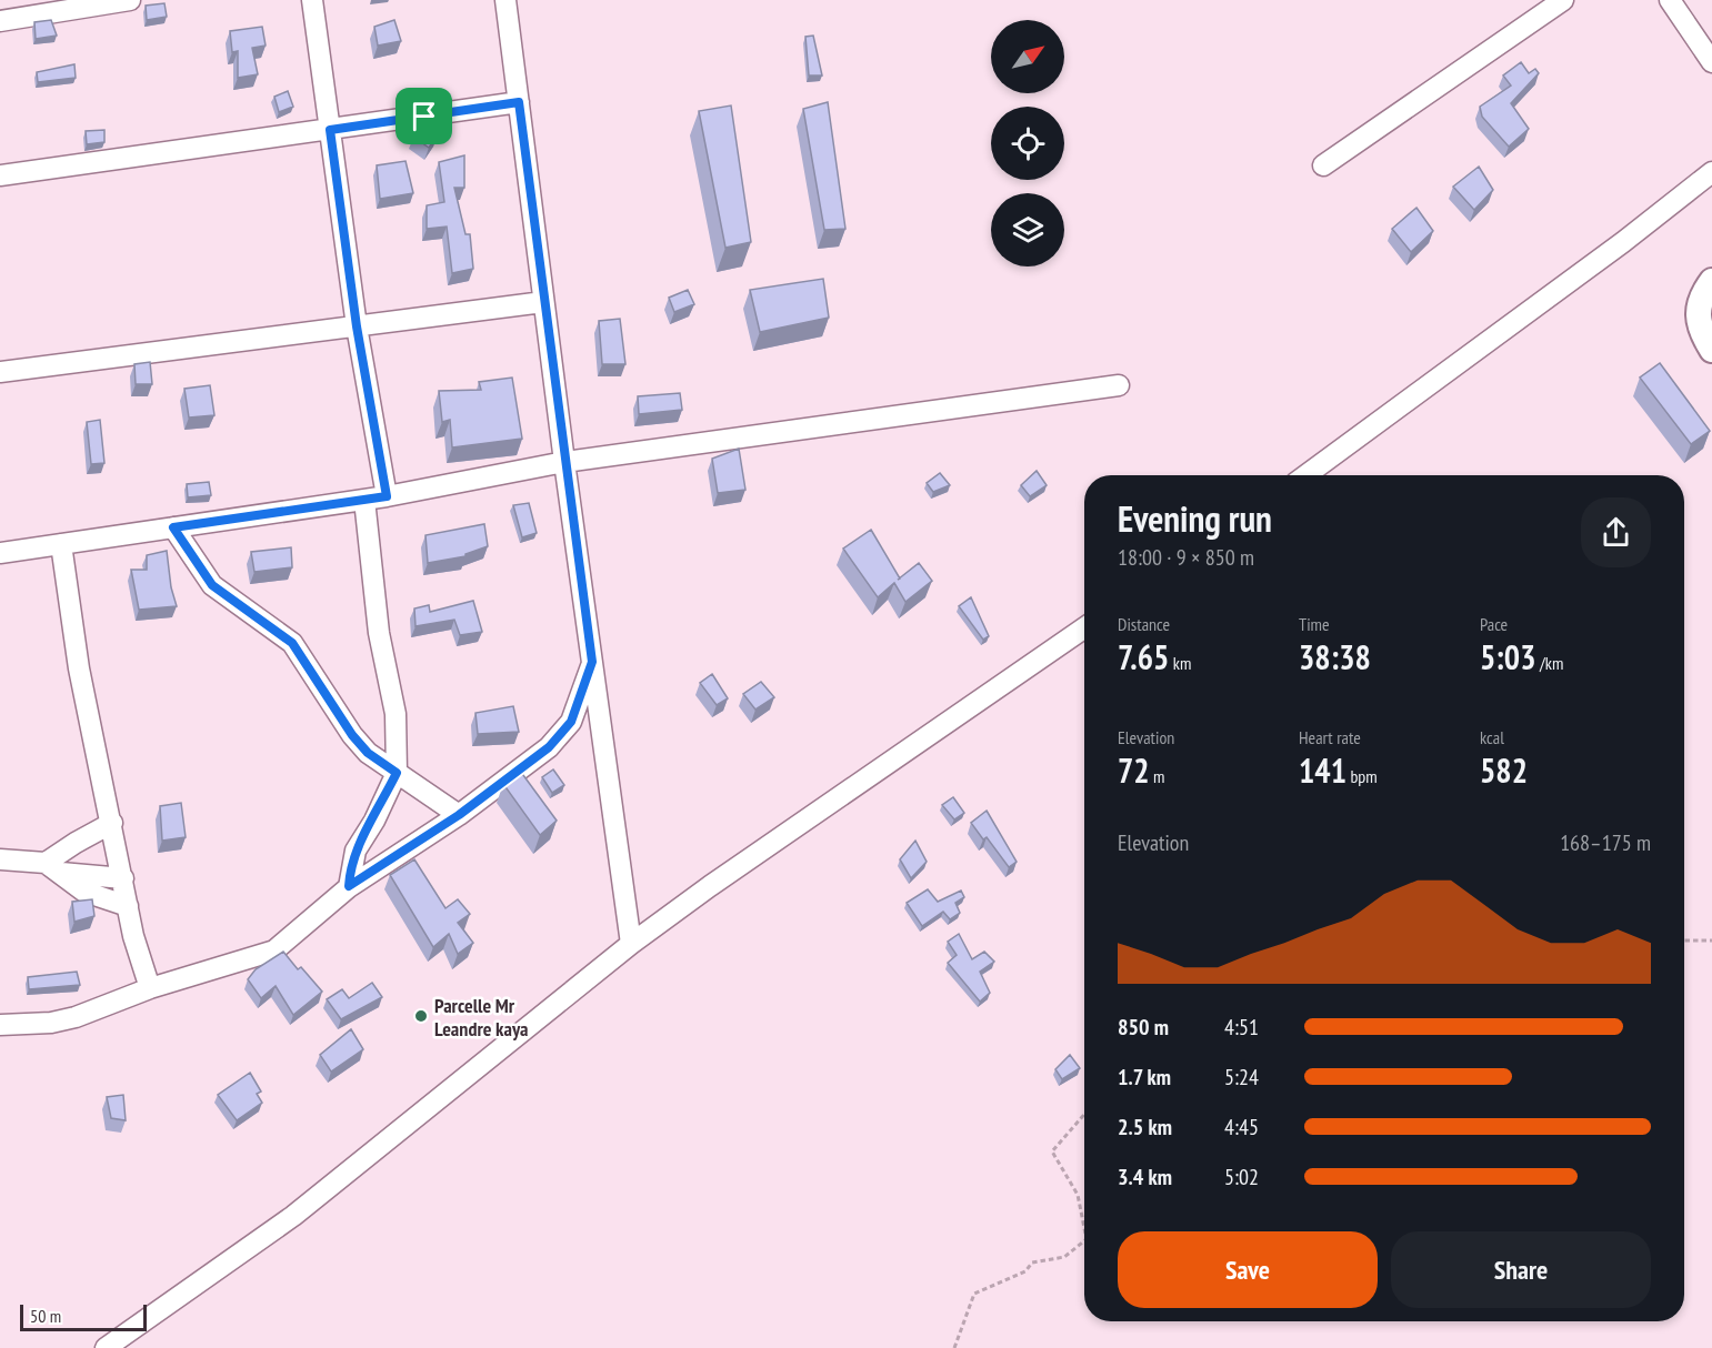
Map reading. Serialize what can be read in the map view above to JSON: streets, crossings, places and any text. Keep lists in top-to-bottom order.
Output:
{
  "places": ["Parcelle Mr Leandre kaya"],
  "scale_bar": "50 m",
  "north": "top right",
  "page": {
    "heading": ["Evening run", "18:00 · 9 × 850 m"],
    "stats": [
      ["Distance", "7.65 km"],
      ["Time", "38:38"],
      ["Pace", "5:03 /km"],
      ["Elevation", "72 m"],
      ["Heart rate", "141 bpm"],
      ["kcal", "582"]
    ],
    "chart": ["Elevation", "168–175 m"],
    "list": [
      {
        "name": "850 m",
        "note": "4:51"
      },
      {
        "name": "1.7 km",
        "note": "5:24"
      },
      {
        "name": "2.5 km",
        "note": "4:45"
      },
      {
        "name": "3.4 km",
        "note": "5:02"
      }
    ],
    "buttons": ["Save", "Share"],
    "scale": "50 m"
  }
}
